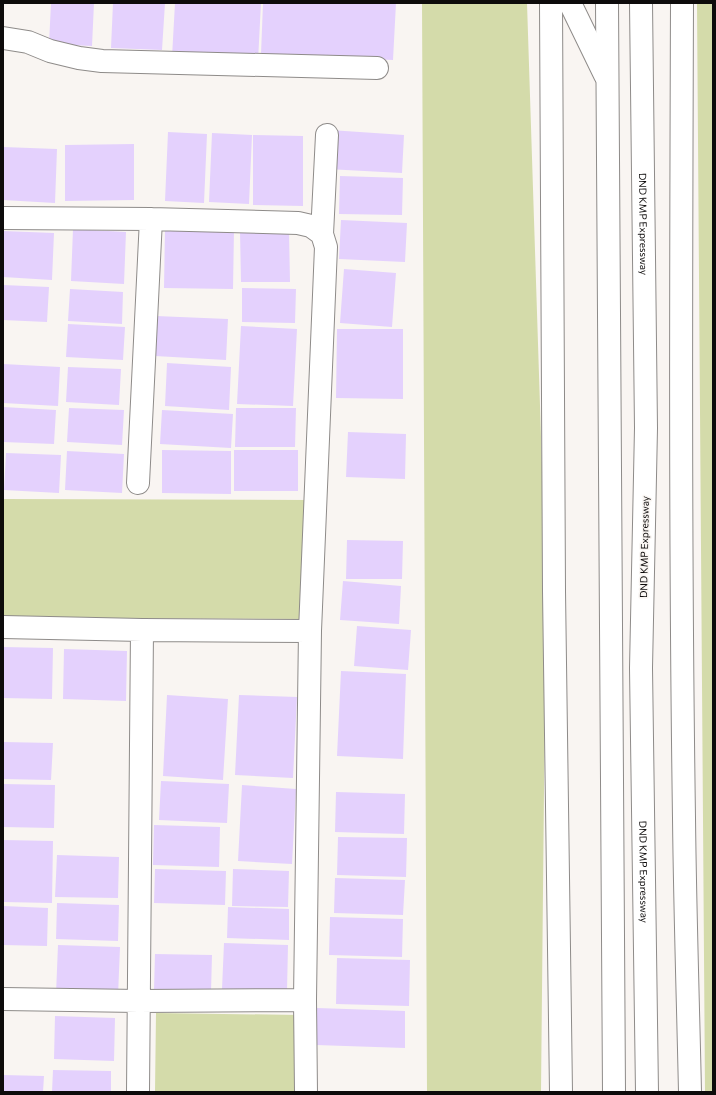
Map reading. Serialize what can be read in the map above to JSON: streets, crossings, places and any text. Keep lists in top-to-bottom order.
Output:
{
  "streets": {
    "main road": ["DND KMP Expressway"]
  }
}
